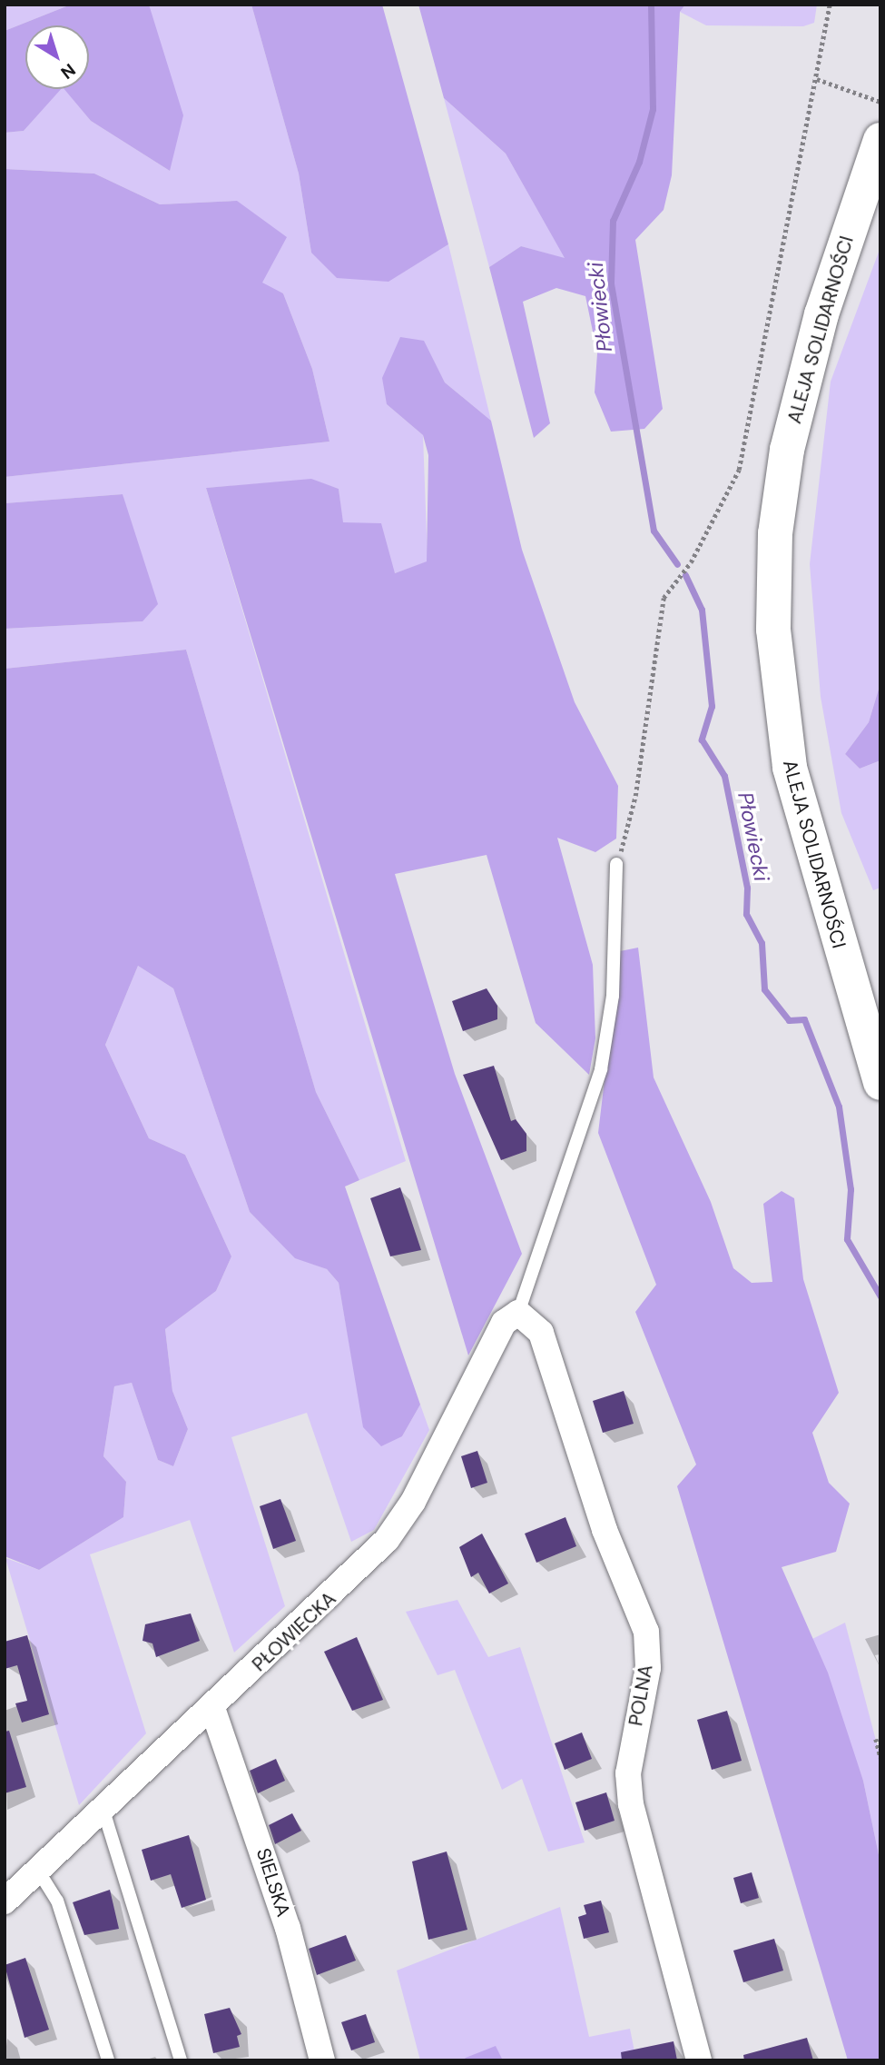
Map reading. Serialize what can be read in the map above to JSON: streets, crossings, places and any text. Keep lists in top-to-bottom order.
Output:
{
  "streets": {
    "main road": ["ALEJA SOLIDARNOŚCI"],
    "street": ["PŁOWIECKA", "POLNA", "SIELSKA"]
  },
  "crossings": [
    ["PŁOWIECKA", "POLNA"],
    ["PŁOWIECKA", "SIELSKA"]
  ],
  "water": ["Płowiecki"],
  "north": "bottom right"
}
